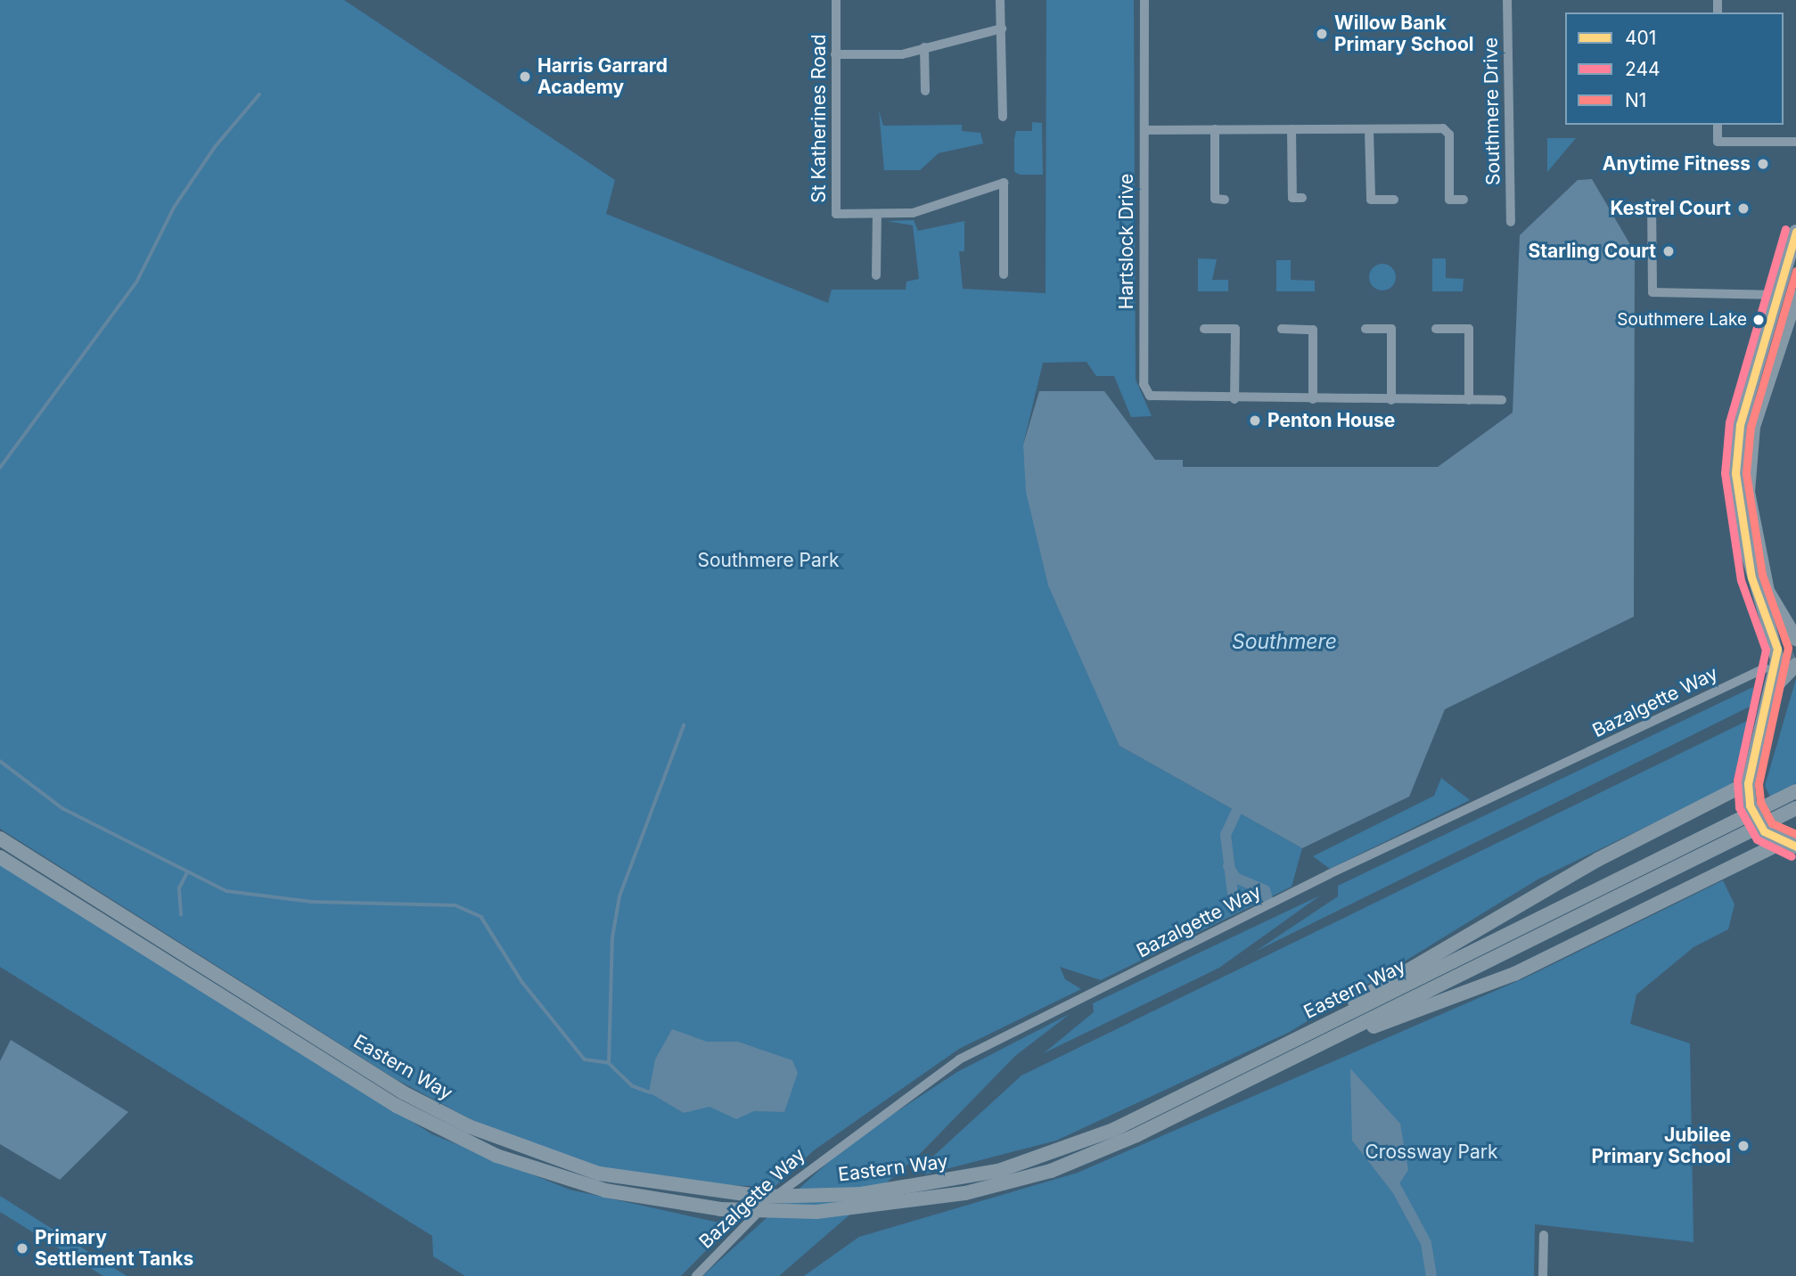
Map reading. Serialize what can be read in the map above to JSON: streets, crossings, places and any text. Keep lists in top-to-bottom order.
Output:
{
  "streets": {
    "main road": ["Eastern Way"],
    "street": [
      "Southmere Drive",
      "St Katherines Road",
      "Hartslock Drive",
      "Bazalgette Way"
    ]
  },
  "water": ["Southmere"],
  "parks": ["Southmere Park", "Crossway Park"],
  "places": [
    "Willow Bank Primary School",
    "Harris Garrard Academy",
    "Anytime Fitness",
    "Kestrel Court",
    "Starling Court",
    "Southmere Lake",
    "Penton House",
    "Jubilee Primary School",
    "Primary Settlement Tanks"
  ],
  "lines": ["transit line 244", "transit line 401", "transit line N1"],
  "legend": ["401", "244", "N1"]
}
